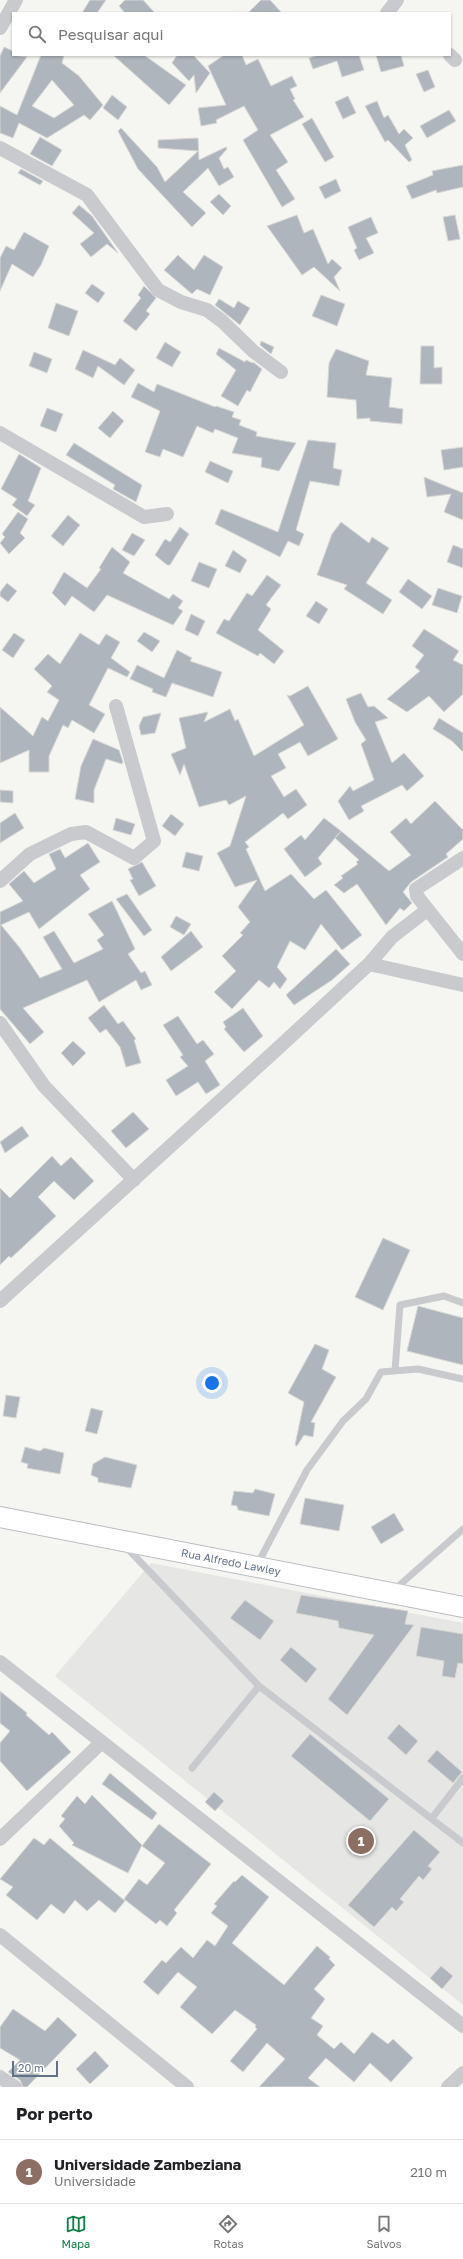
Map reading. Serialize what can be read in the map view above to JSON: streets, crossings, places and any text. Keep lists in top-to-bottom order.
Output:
{
  "streets": {
    "main road": ["Rua Alfredo Lawley"]
  },
  "scale_bar": "20 m",
  "page": {
    "search": "Pesquisar aqui",
    "pins": "1",
    "scale": "20 m",
    "heading": "Por perto",
    "list": [
      {
        "mark": "1",
        "name": "Universidade Zambeziana",
        "note": "Universidade",
        "value": "210 m"
      }
    ],
    "nav": ["Mapa", "Rotas", "Salvos"]
  }
}
